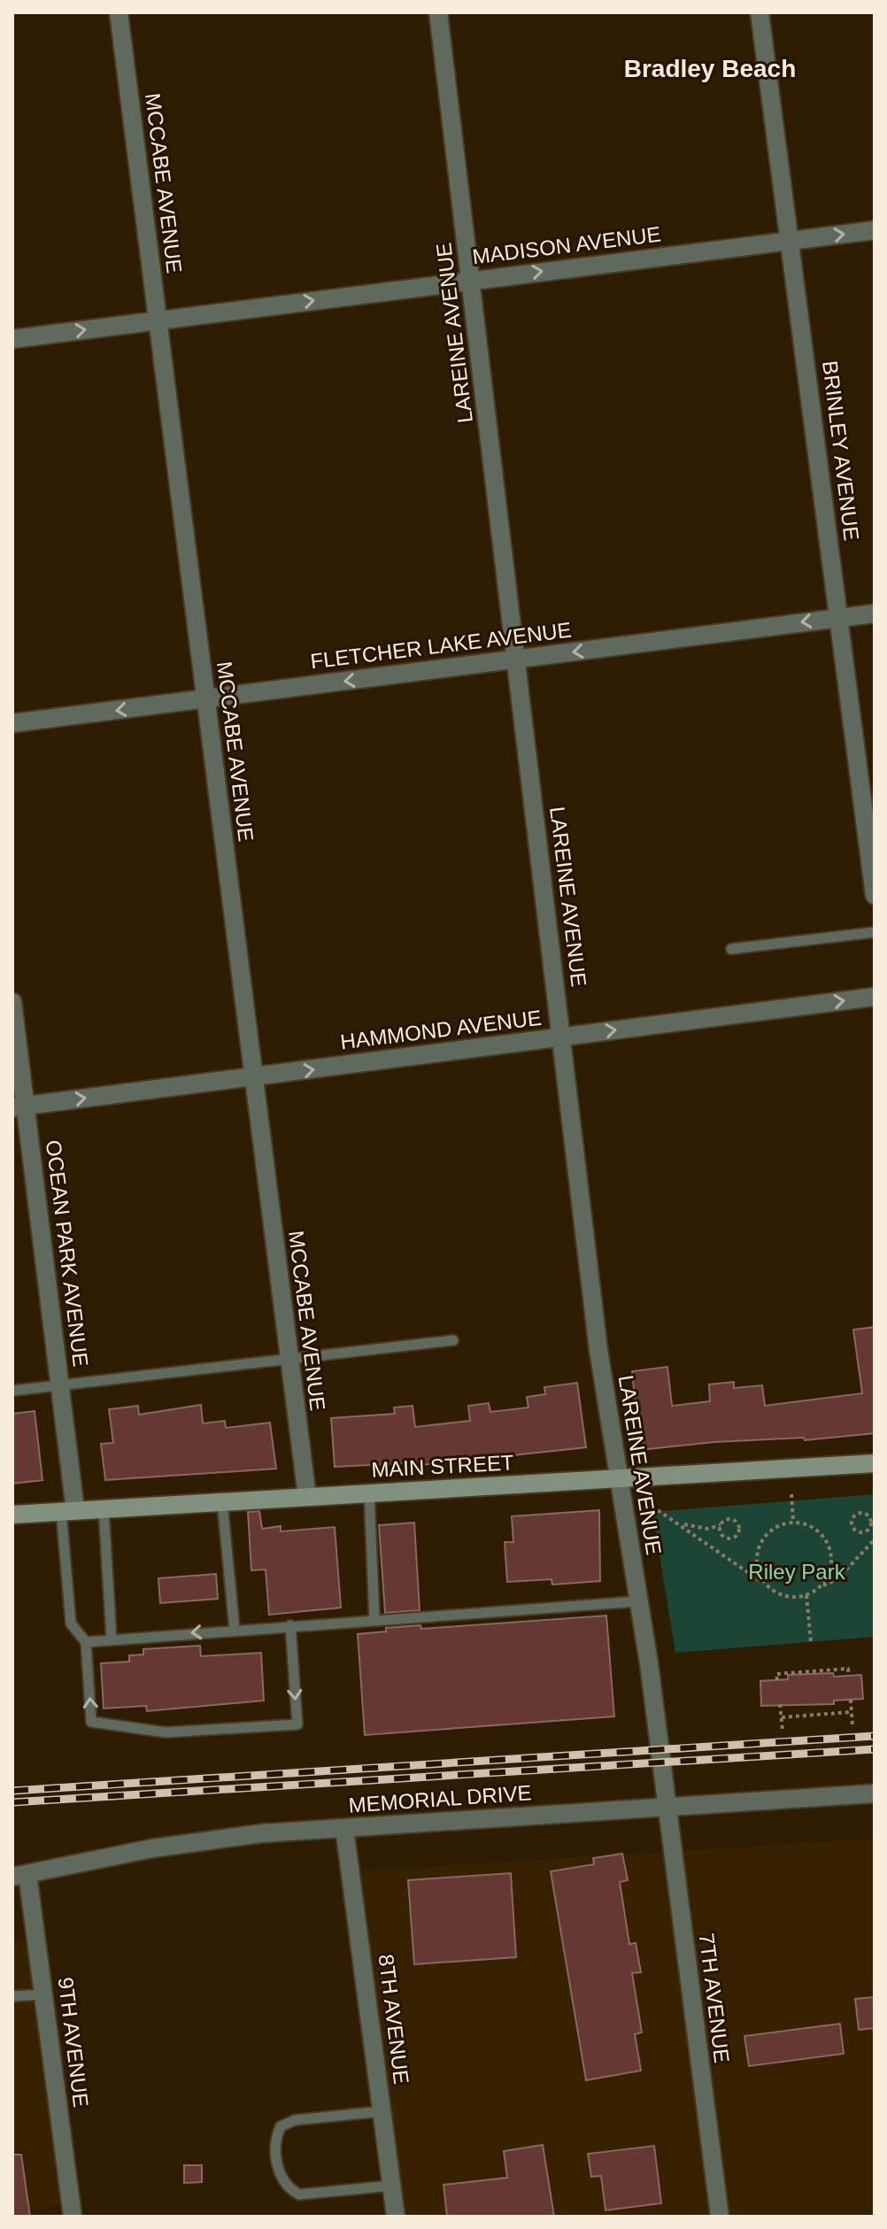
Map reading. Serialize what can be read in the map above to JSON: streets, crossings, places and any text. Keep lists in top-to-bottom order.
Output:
{
  "streets": {
    "main road": ["MAIN STREET"],
    "street": [
      "MCCABE AVENUE",
      "MADISON AVENUE",
      "LAREINE AVENUE",
      "BRINLEY AVENUE",
      "FLETCHER LAKE AVENUE",
      "HAMMOND AVENUE",
      "OCEAN PARK AVENUE",
      "MEMORIAL DRIVE",
      "7TH AVENUE",
      "8TH AVENUE",
      "9TH AVENUE"
    ]
  },
  "crossings": [
    ["MCCABE AVENUE", "MADISON AVENUE"],
    ["MCCABE AVENUE", "FLETCHER LAKE AVENUE"],
    ["MCCABE AVENUE", "HAMMOND AVENUE"],
    ["MCCABE AVENUE", "MAIN STREET"],
    ["MADISON AVENUE", "LAREINE AVENUE"],
    ["MADISON AVENUE", "BRINLEY AVENUE"],
    ["LAREINE AVENUE", "FLETCHER LAKE AVENUE"],
    ["LAREINE AVENUE", "HAMMOND AVENUE"],
    ["LAREINE AVENUE", "MAIN STREET"],
    ["LAREINE AVENUE", "7TH AVENUE"],
    ["BRINLEY AVENUE", "FLETCHER LAKE AVENUE"],
    ["HAMMOND AVENUE", "OCEAN PARK AVENUE"],
    ["OCEAN PARK AVENUE", "MAIN STREET"],
    ["MEMORIAL DRIVE", "7TH AVENUE"],
    ["MEMORIAL DRIVE", "8TH AVENUE"],
    ["MEMORIAL DRIVE", "9TH AVENUE"]
  ],
  "one_way": ["MADISON AVENUE", "FLETCHER LAKE AVENUE", "HAMMOND AVENUE"],
  "districts": ["Bradley Beach"],
  "parks": ["Riley Park"]
}
